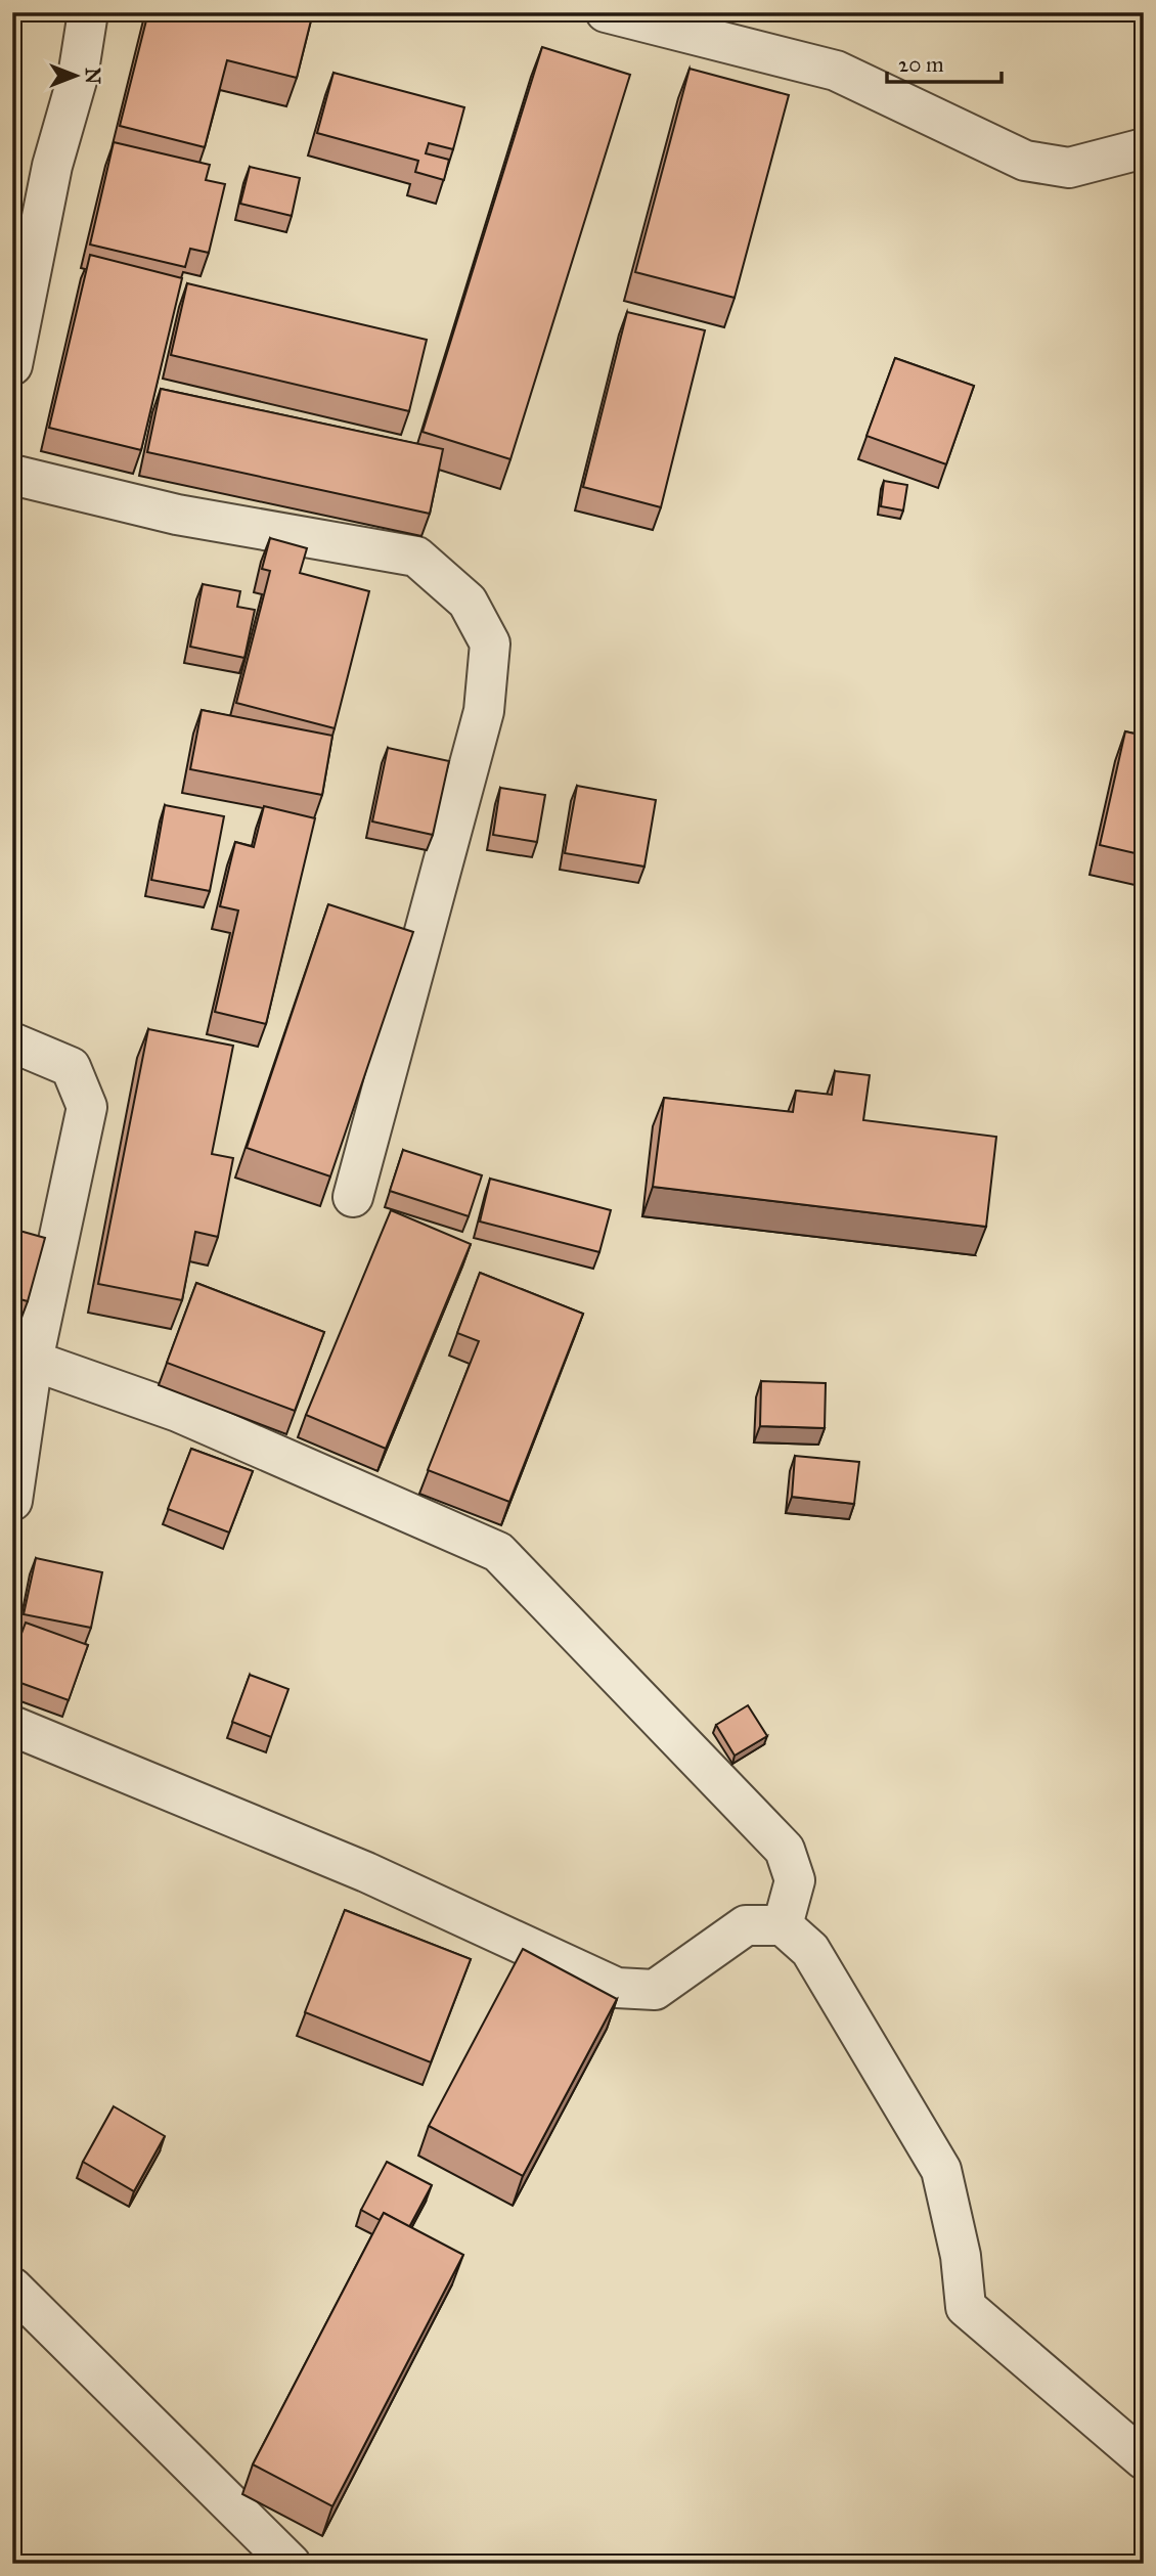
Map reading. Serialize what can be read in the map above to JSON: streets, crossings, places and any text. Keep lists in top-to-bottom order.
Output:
{
  "scale_bar": "20 m",
  "north": "right"
}
